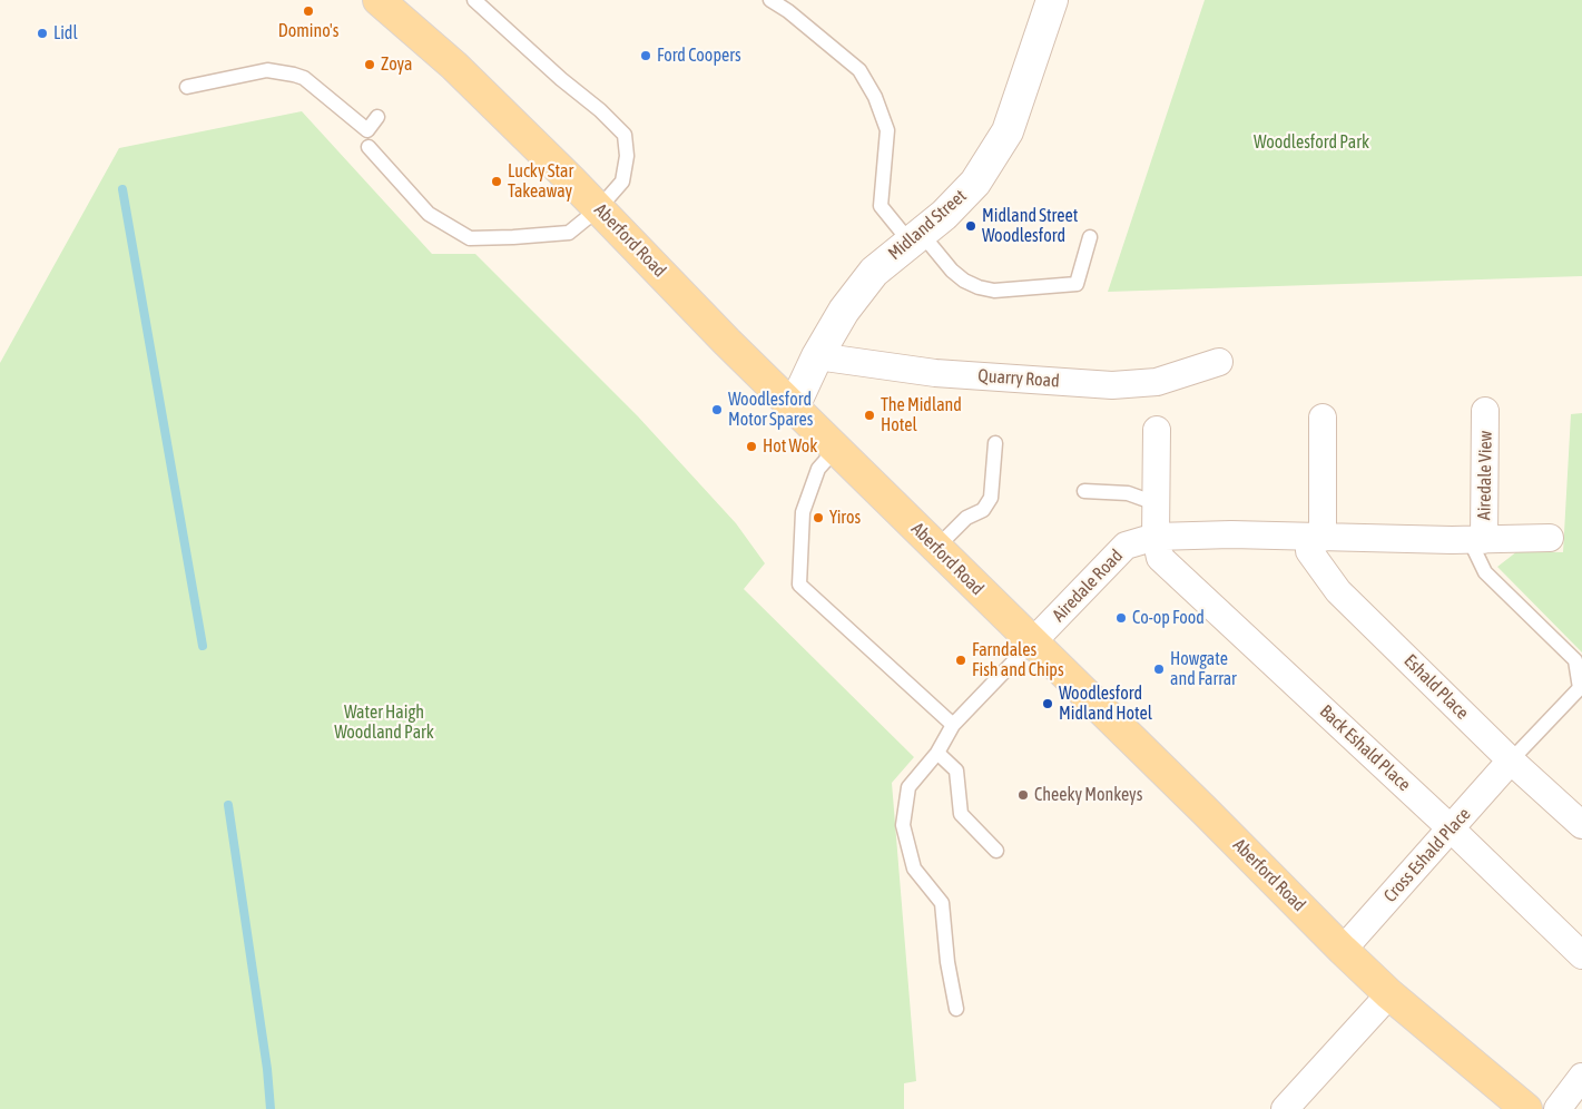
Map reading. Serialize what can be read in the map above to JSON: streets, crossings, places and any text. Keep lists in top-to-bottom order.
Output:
{
  "streets": {
    "main road": ["Aberford Road"],
    "street": [
      "Midland Street",
      "Quarry Road",
      "Airedale View",
      "Airedale Road",
      "Eshald Place",
      "Back Eshald Place",
      "Cross Eshald Place"
    ]
  },
  "crossings": [
    ["Midland Street", "Aberford Road"],
    ["Midland Street", "Quarry Road"],
    ["Aberford Road", "Airedale Road"],
    ["Aberford Road", "Cross Eshald Place"],
    ["Airedale View", "Airedale Road"],
    ["Airedale Road", "Eshald Place"],
    ["Airedale Road", "Back Eshald Place"],
    ["Eshald Place", "Cross Eshald Place"],
    ["Back Eshald Place", "Cross Eshald Place"]
  ],
  "parks": ["Woodlesford Park", "Water Haigh Woodland Park"],
  "places": [
    "Domino's",
    "Lidl",
    "Ford Coopers",
    "Zoya",
    "Lucky Star Takeaway",
    "Midland Street Woodlesford",
    "Woodlesford Motor Spares",
    "The Midland Hotel",
    "Hot Wok",
    "Yiros",
    "Co-op Food",
    "Farndales Fish and Chips",
    "Howgate and Farrar",
    "Woodlesford Midland Hotel",
    "Cheeky Monkeys"
  ]
}
